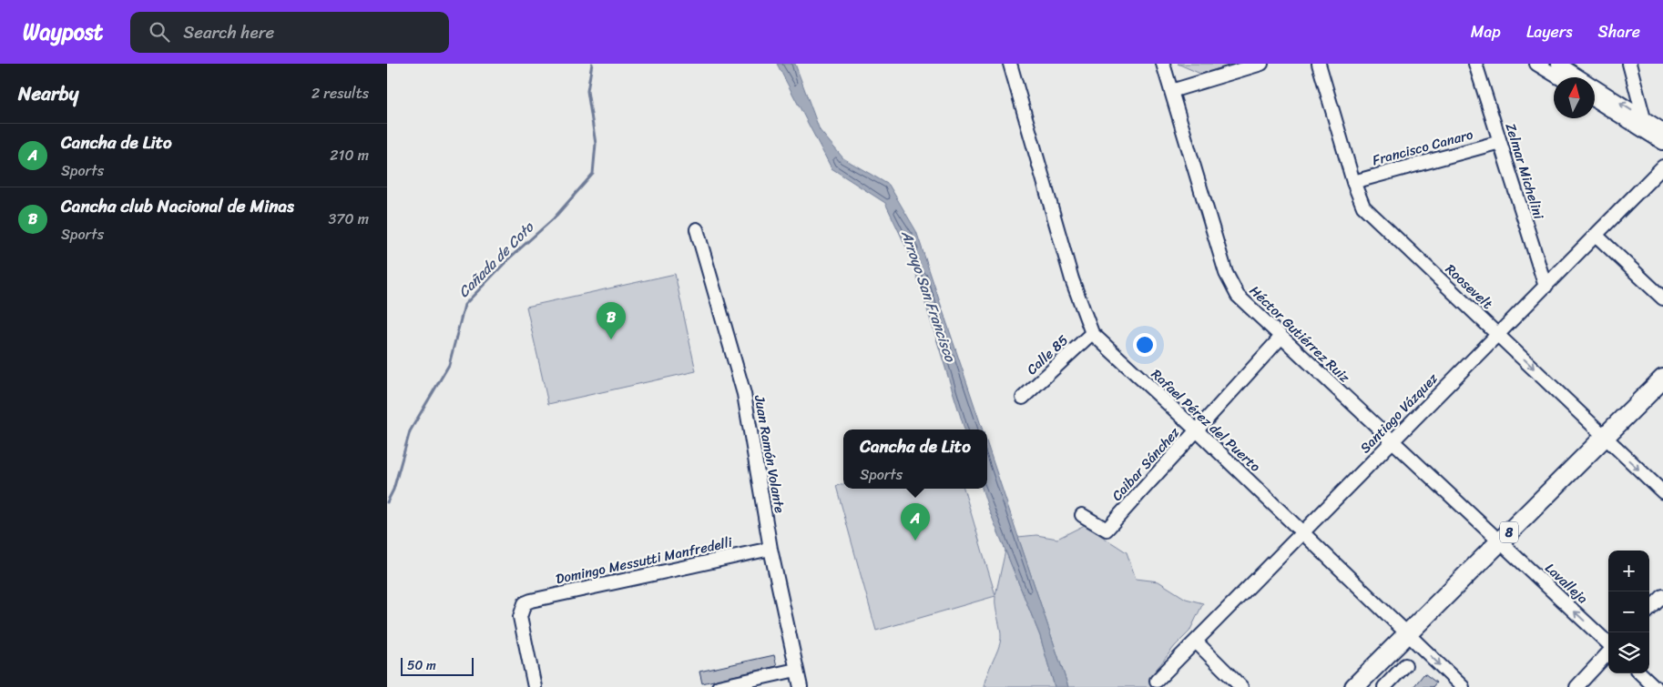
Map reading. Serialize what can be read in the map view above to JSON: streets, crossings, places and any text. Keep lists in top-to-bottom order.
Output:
{
  "streets": {
    "highway": ["8"],
    "street": [
      "Francisco Canaro",
      "Zelmar Michelini",
      "Roosevelt",
      "Héctor Gutiérrez Ruiz",
      "Calle 85",
      "Santiago Vázquez",
      "Rafael Pérez del Puerto",
      "Juan Ramón Volante",
      "Caibar Sánchez",
      "Domingo Messutti Manfredelli",
      "Lavalleja"
    ]
  },
  "crossings": [
    ["Francisco Canaro", "Zelmar Michelini"],
    ["Francisco Canaro", "Roosevelt"],
    ["Zelmar Michelini", "Santiago Vázquez"],
    ["Roosevelt", "Santiago Vázquez"],
    ["Roosevelt", "8"],
    ["Héctor Gutiérrez Ruiz", "Santiago Vázquez"],
    ["Héctor Gutiérrez Ruiz", "Caibar Sánchez"],
    ["Héctor Gutiérrez Ruiz", "8"],
    ["Héctor Gutiérrez Ruiz", "Lavalleja"],
    ["Calle 85", "Rafael Pérez del Puerto"],
    ["Santiago Vázquez", "Rafael Pérez del Puerto"],
    ["Rafael Pérez del Puerto", "Caibar Sánchez"],
    ["Rafael Pérez del Puerto", "8"],
    ["Juan Ramón Volante", "Domingo Messutti Manfredelli"],
    ["8", "Lavalleja"]
  ],
  "one_way": ["Roosevelt", "Lavalleja"],
  "water": ["Cañada de Coto", "Arroyo San Francisco"],
  "scale_bar": "50 m",
  "north": "top",
  "page": {
    "header": "Waypost",
    "search": "Search here",
    "nav": ["Map", "Layers", "Share"],
    "heading": ["Nearby", "2 results"],
    "list": [
      {
        "mark": "A",
        "name": "Cancha de Lito",
        "note": "Sports",
        "value": "210 m"
      },
      {
        "mark": "B",
        "name": "Cancha club Nacional de Minas",
        "note": "Sports",
        "value": "370 m"
      }
    ],
    "pins": ["B", "A"],
    "popup": ["Cancha de Lito", "Sports"],
    "map_buttons": ["+", "−"],
    "scale": "50 m"
  }
}
